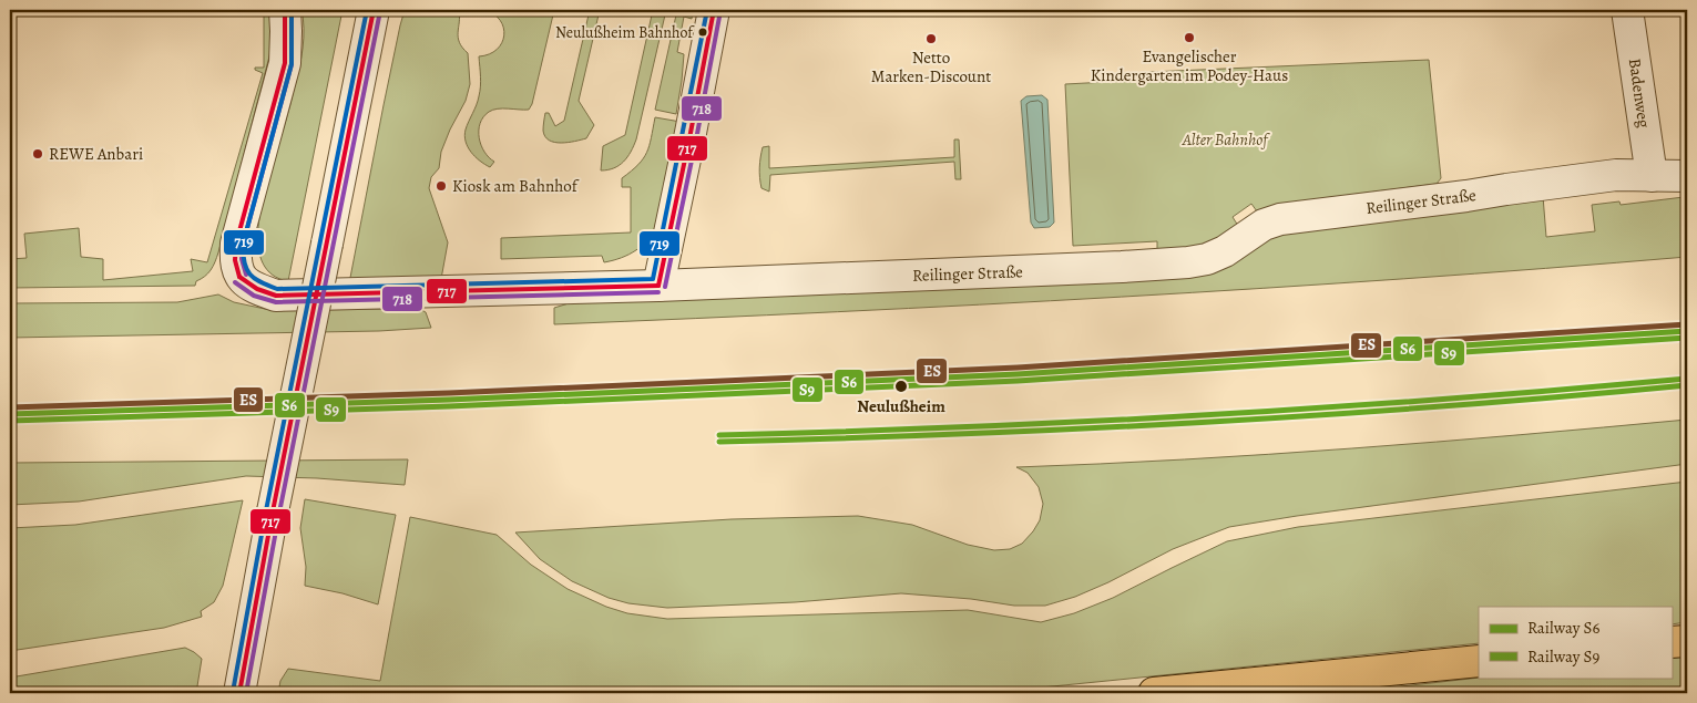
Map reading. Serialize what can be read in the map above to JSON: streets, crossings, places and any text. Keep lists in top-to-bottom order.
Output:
{
  "streets": {
    "street": ["Badenweg", "Reilinger Straße"]
  },
  "crossings": [
    ["Badenweg", "Reilinger Straße"]
  ],
  "parks": ["Alter Bahnhof"],
  "places": [
    "Neulußheim Bahnhof",
    "Evangelischer Kindergarten im Podey-Haus",
    "Netto Marken-Discount",
    "REWE Anbari",
    "Kiosk am Bahnhof",
    "Neulußheim"
  ],
  "lines": [
    "transit line 717",
    "transit line 718",
    "transit line 719",
    "transit line ES",
    "rail line S6",
    "rail line S9"
  ],
  "legend": ["Railway S6", "Railway S9"]
}
